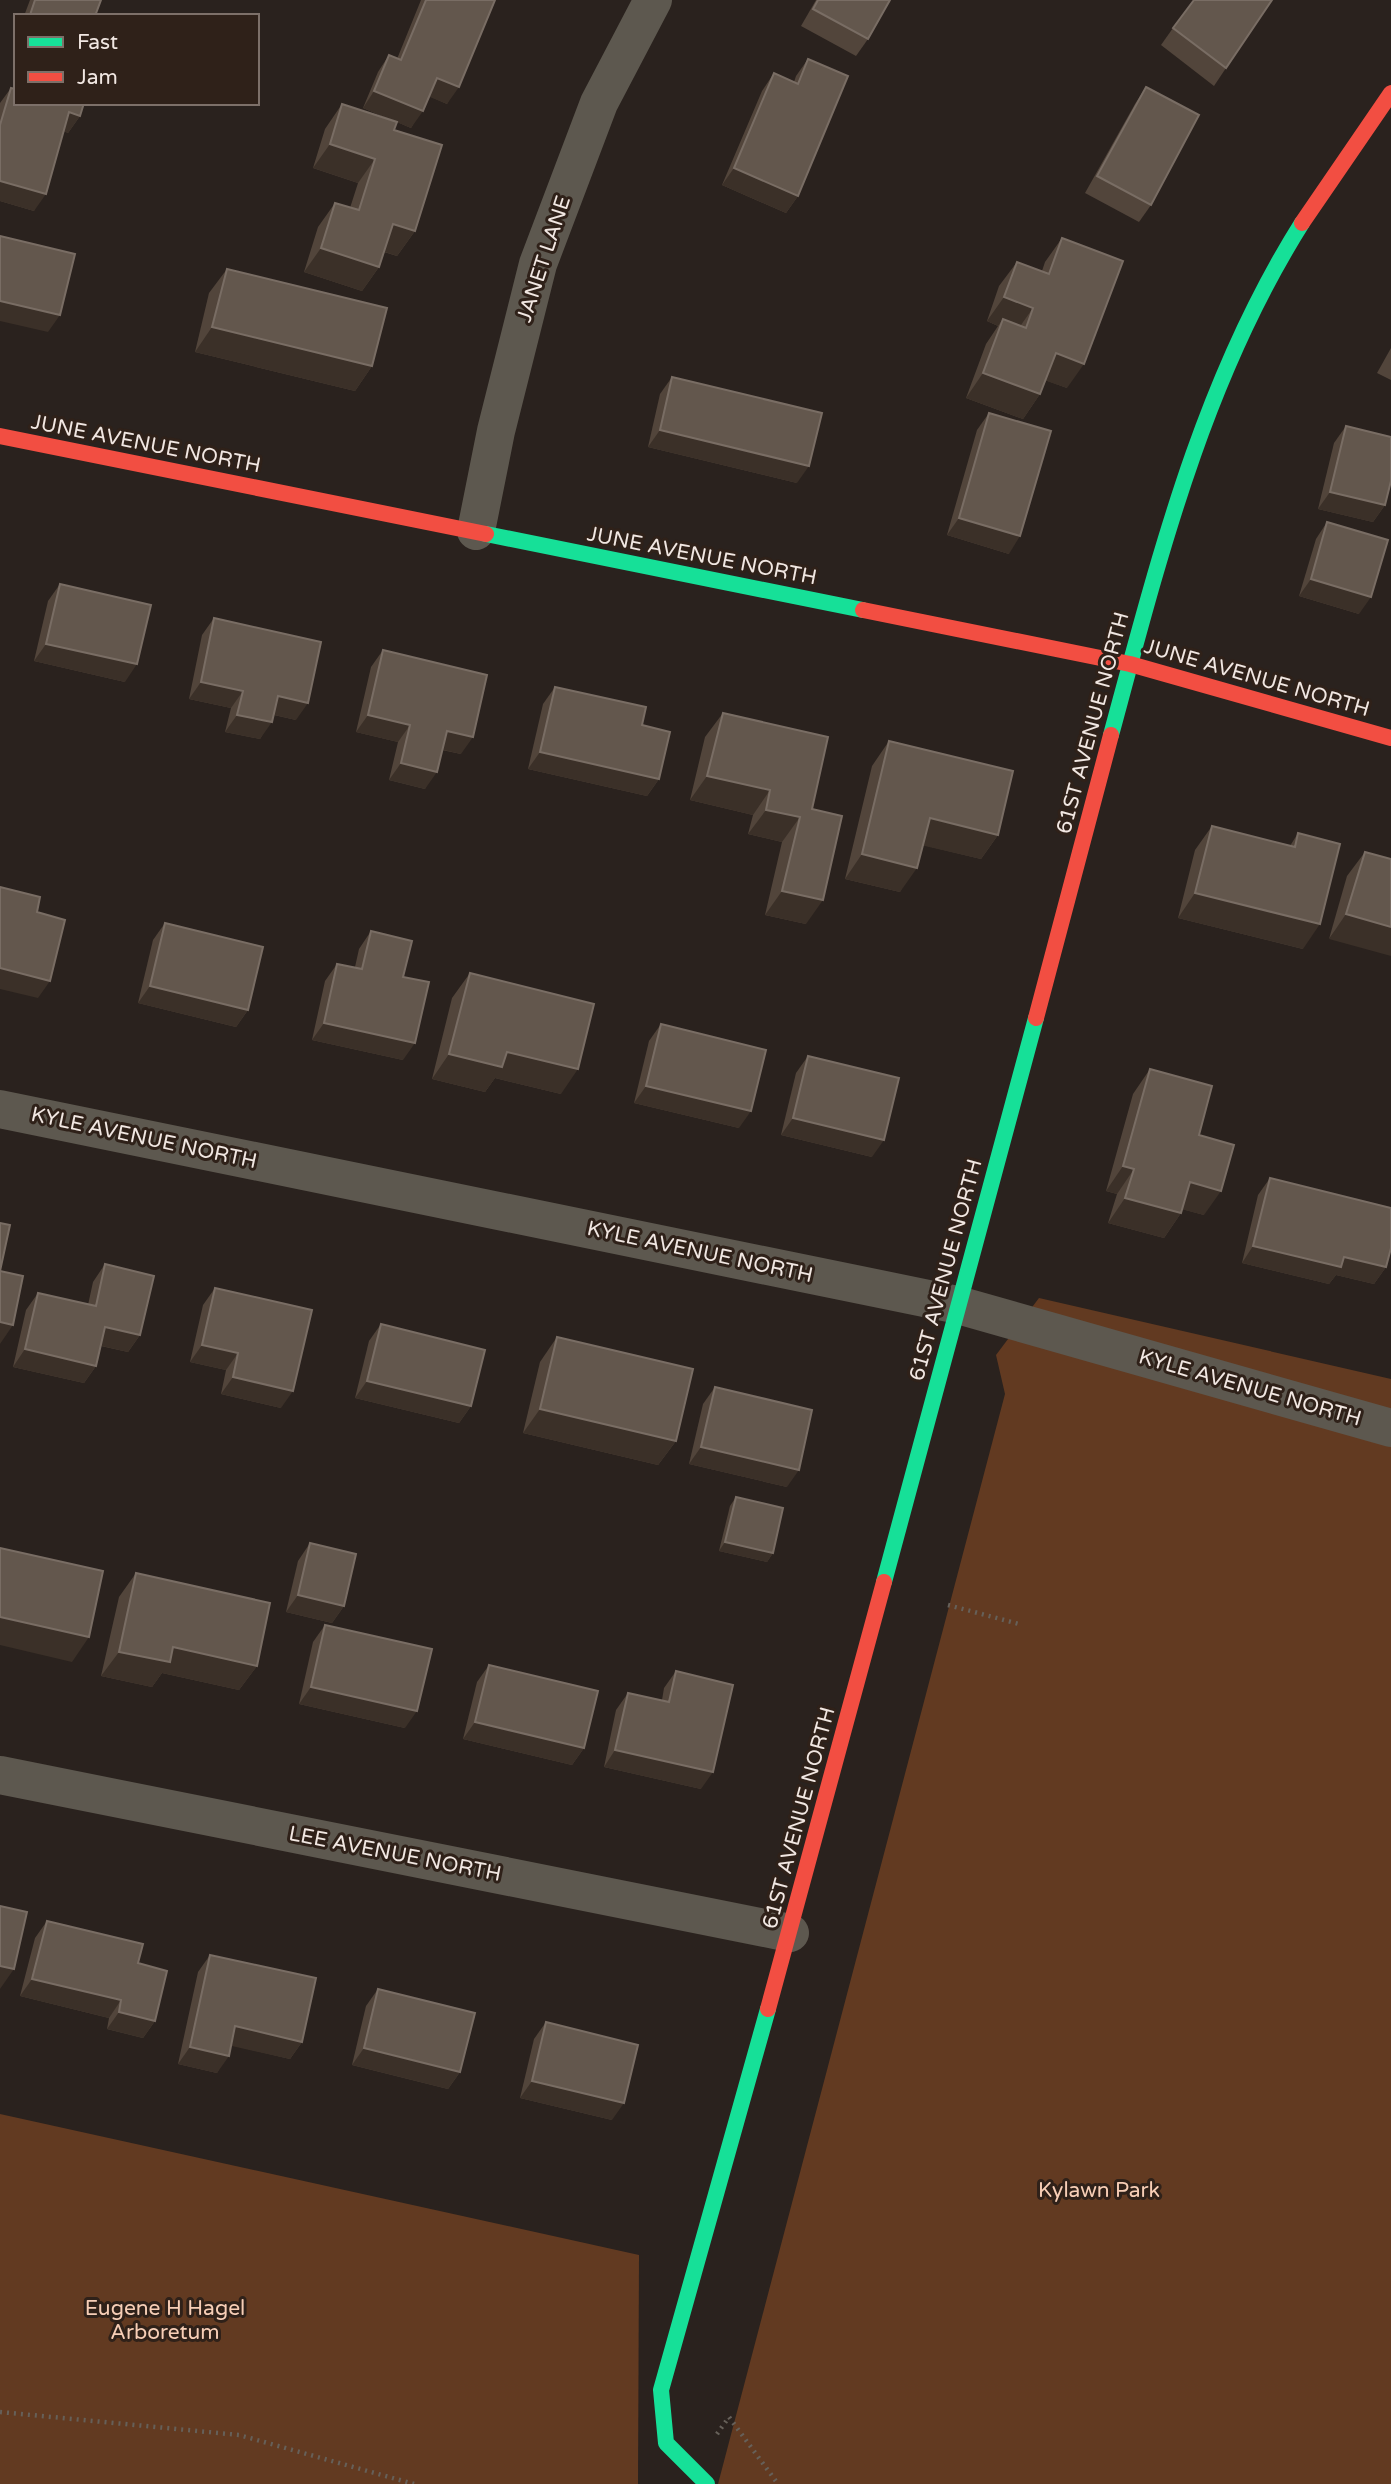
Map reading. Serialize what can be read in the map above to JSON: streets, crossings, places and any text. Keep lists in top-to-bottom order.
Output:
{
  "streets": {
    "street": [
      "JANET LANE",
      "JUNE AVENUE NORTH",
      "61ST AVENUE NORTH",
      "KYLE AVENUE NORTH",
      "LEE AVENUE NORTH"
    ]
  },
  "crossings": [
    ["JANET LANE", "JUNE AVENUE NORTH"],
    ["JUNE AVENUE NORTH", "61ST AVENUE NORTH"],
    ["61ST AVENUE NORTH", "KYLE AVENUE NORTH"],
    ["61ST AVENUE NORTH", "LEE AVENUE NORTH"]
  ],
  "parks": ["Kylawn Park", "Eugene H Hagel Arboretum"],
  "legend": ["Fast", "Jam"]
}
